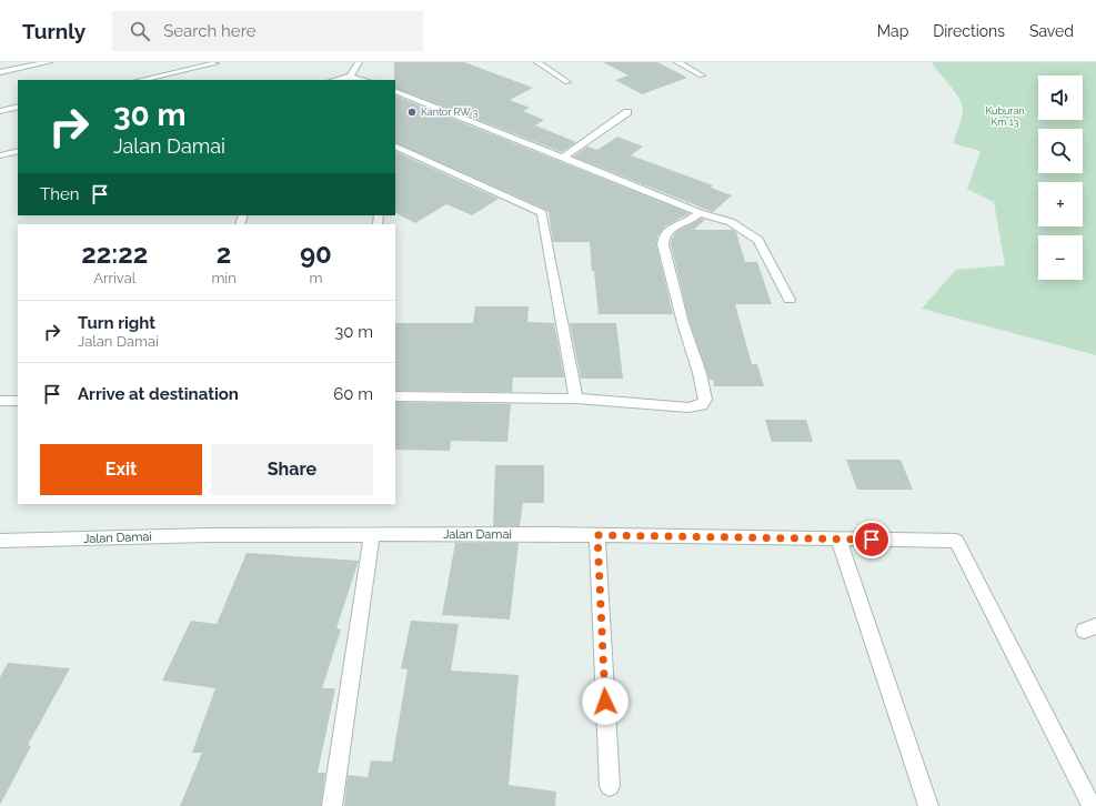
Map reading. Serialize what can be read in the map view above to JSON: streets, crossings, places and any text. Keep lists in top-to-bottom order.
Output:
{
  "streets": {
    "street": ["Jalan Damai"]
  },
  "parks": ["Kuburan Km 13"],
  "places": ["Kantor RW 3"],
  "page": {
    "header": "Turnly",
    "search": "Search here",
    "nav": ["Map", "Directions", "Saved"],
    "map_buttons": ["+", "−"],
    "turn": ["30 m", "Jalan Damai"],
    "then": "Then",
    "eta": [
      "22:22",
      "Arrival",
      "2",
      "min",
      "90",
      "m"
    ],
    "list": [
      {
        "name": "Turn right",
        "note": "Jalan Damai",
        "value": "30 m"
      },
      {
        "name": "Arrive at destination",
        "value": "60 m"
      }
    ],
    "buttons": ["Exit", "Share"]
  }
}
